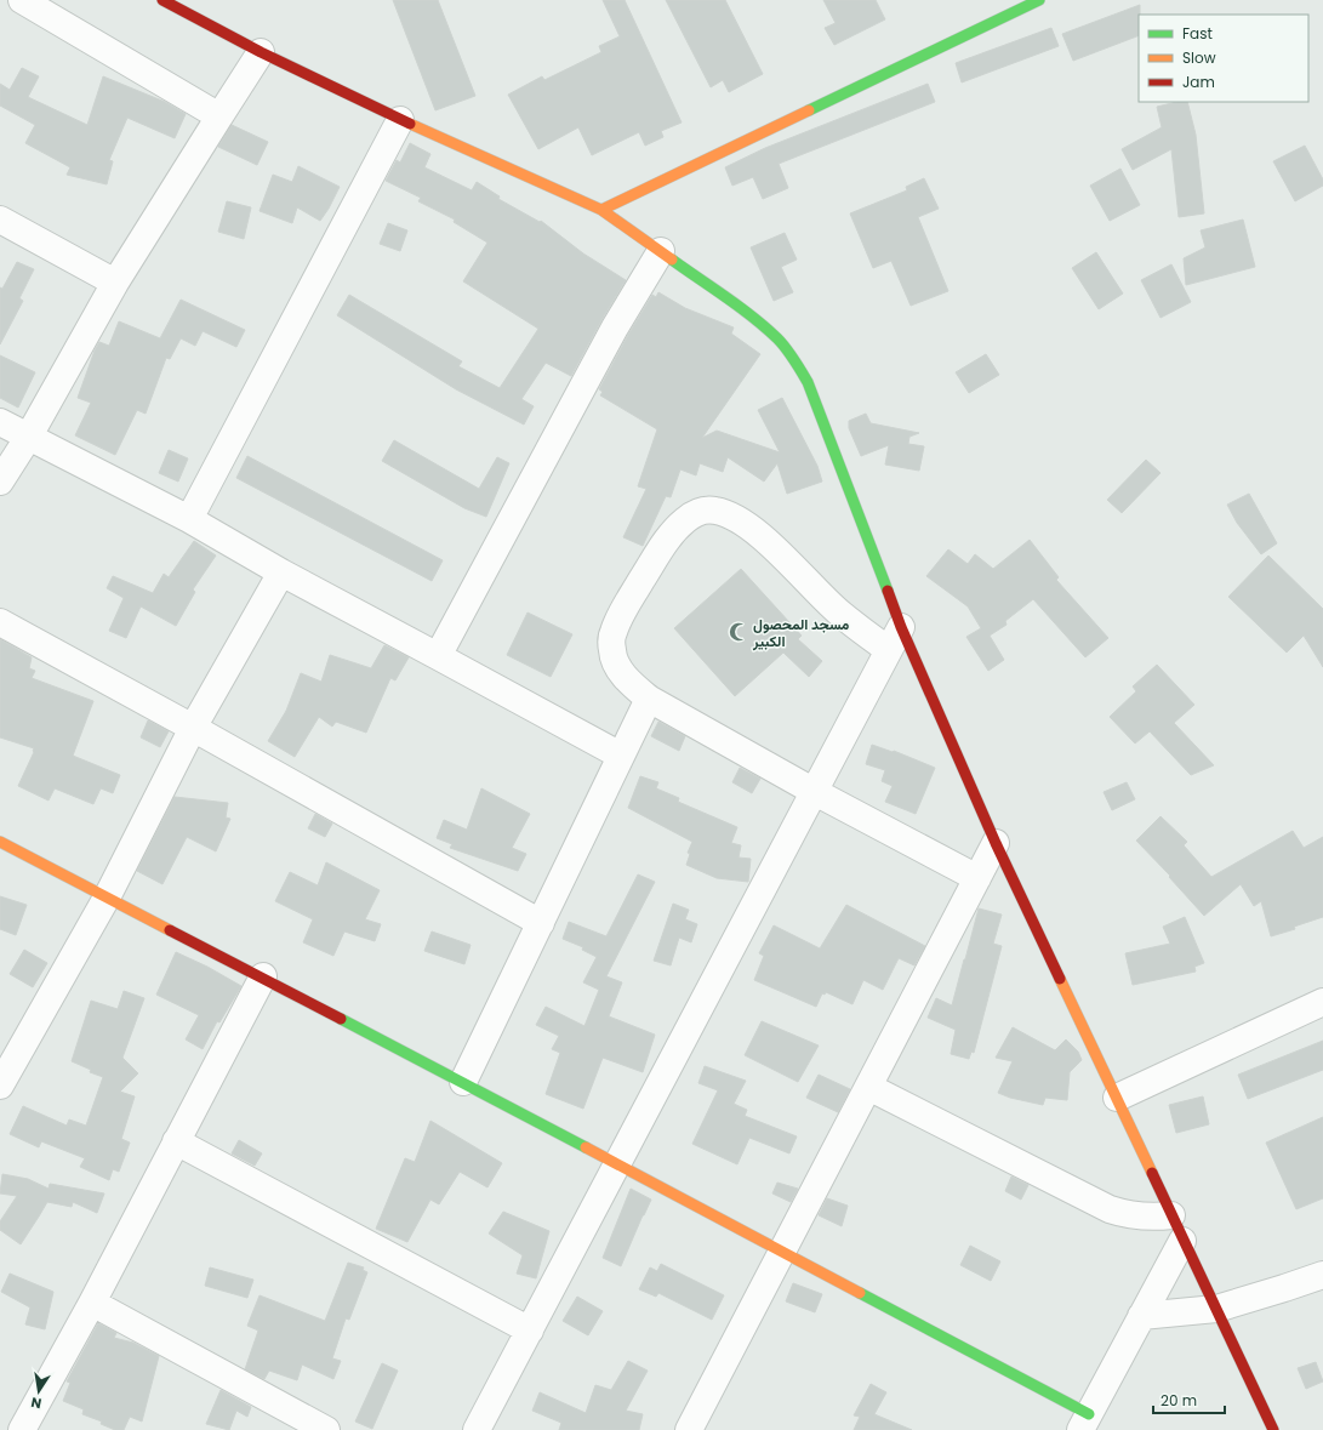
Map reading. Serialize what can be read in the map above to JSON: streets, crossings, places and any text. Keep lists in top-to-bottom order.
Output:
{
  "places": {
    "mosque": ["مسجد المحصول الكبير"]
  },
  "legend": ["Fast", "Slow", "Jam"],
  "scale_bar": "20 m",
  "north": "bottom"
}
